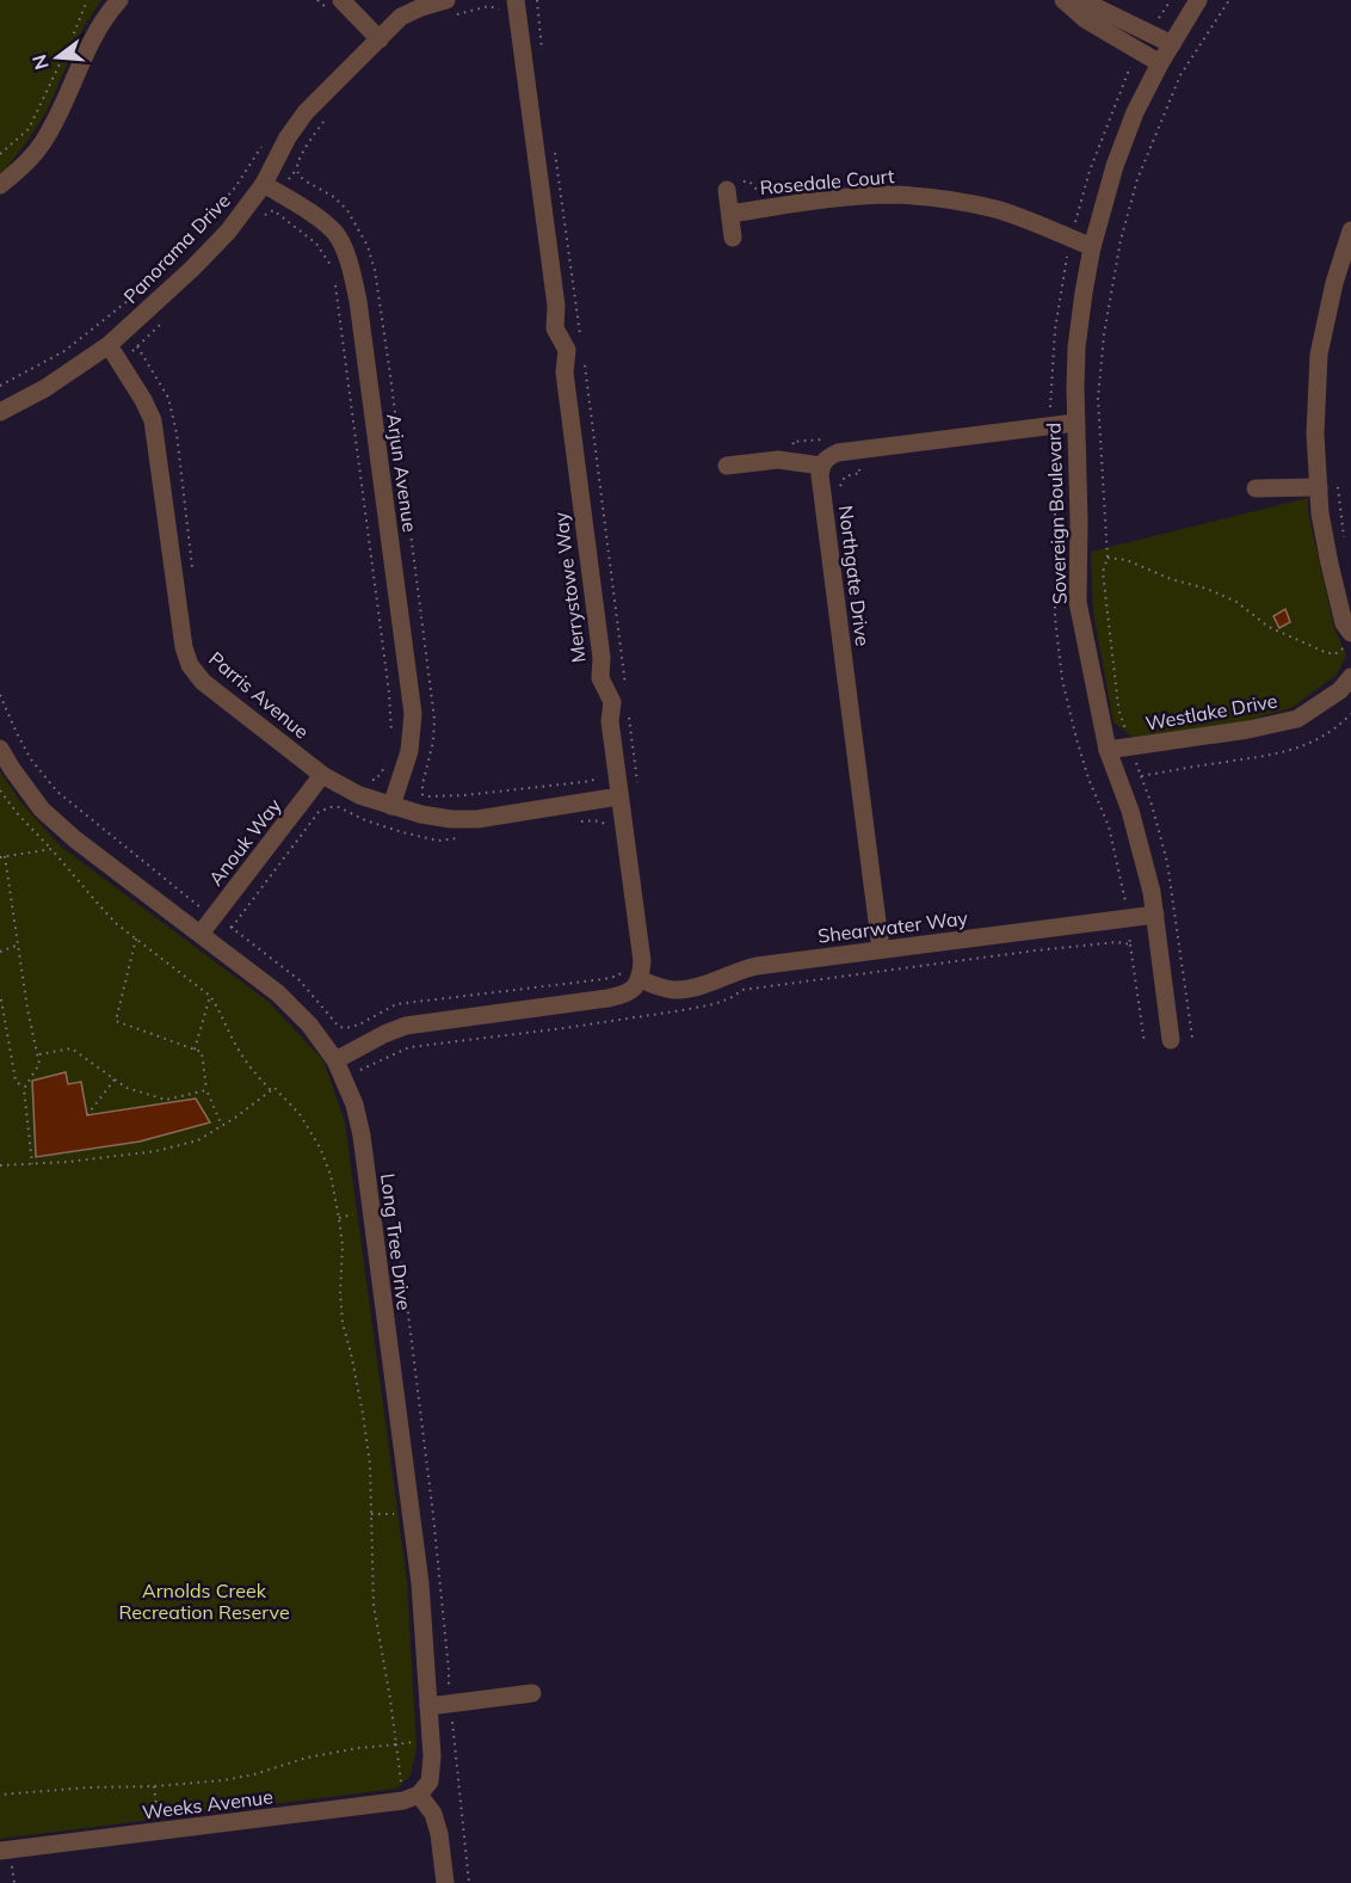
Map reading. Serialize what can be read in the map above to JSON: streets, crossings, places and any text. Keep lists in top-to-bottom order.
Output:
{
  "streets": {
    "street": [
      "Rosedale Court",
      "Panorama Drive",
      "Arjun Avenue",
      "Sovereign Boulevard",
      "Northgate Drive",
      "Merrystowe Way",
      "Parris Avenue",
      "Westlake Drive",
      "Anouk Way",
      "Shearwater Way",
      "Long Tree Drive",
      "Weeks Avenue"
    ]
  },
  "crossings": [
    ["Rosedale Court", "Sovereign Boulevard"],
    ["Panorama Drive", "Arjun Avenue"],
    ["Panorama Drive", "Parris Avenue"],
    ["Arjun Avenue", "Parris Avenue"],
    ["Sovereign Boulevard", "Westlake Drive"],
    ["Sovereign Boulevard", "Shearwater Way"],
    ["Northgate Drive", "Shearwater Way"],
    ["Merrystowe Way", "Parris Avenue"],
    ["Merrystowe Way", "Shearwater Way"],
    ["Parris Avenue", "Anouk Way"],
    ["Anouk Way", "Long Tree Drive"],
    ["Long Tree Drive", "Weeks Avenue"]
  ],
  "parks": ["Arnolds Creek Recreation Reserve"],
  "north": "left"
}
